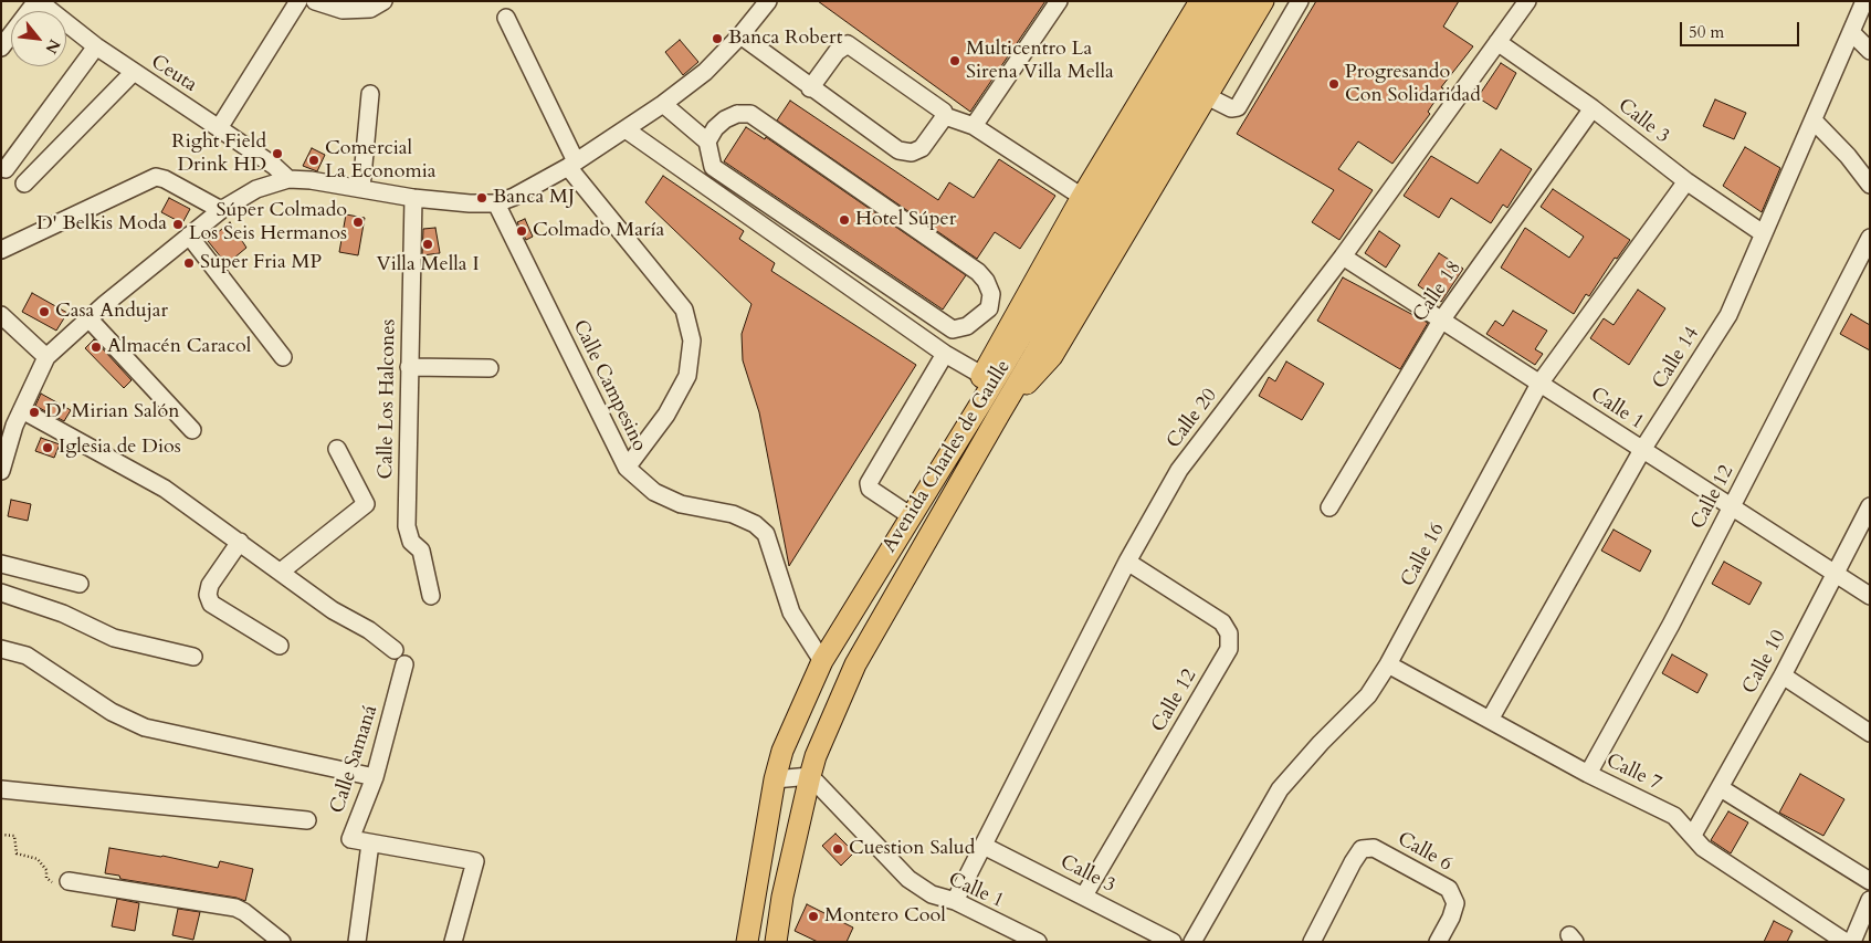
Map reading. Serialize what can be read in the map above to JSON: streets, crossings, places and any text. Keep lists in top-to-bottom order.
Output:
{
  "streets": {
    "main road": ["Avenida Charles de Gaulle"],
    "street": [
      "Ceuta",
      "Calle 3",
      "Calle 18",
      "Calle 14",
      "Calle Campesino",
      "Calle Los Halcones",
      "Calle 1",
      "Calle 20",
      "Calle 12",
      "Calle 16",
      "Calle 10",
      "Calle Samaná",
      "Calle 7",
      "Calle 6"
    ]
  },
  "crossings": [
    ["Calle 3", "Calle 18"],
    ["Calle 3", "Calle 14"],
    ["Calle 3", "Calle 20"],
    ["Calle 3", "Calle 12"],
    ["Calle 3", "Calle 16"],
    ["Calle 18", "Calle 1"],
    ["Calle 14", "Calle 1"],
    ["Calle 14", "Calle 7"],
    ["Calle Campesino", "Avenida Charles de Gaulle"],
    ["Calle 1", "Calle 20"],
    ["Calle 1", "Avenida Charles de Gaulle"],
    ["Calle 1", "Calle 12"],
    ["Calle 1", "Calle 16"],
    ["Calle 1", "Calle 10"],
    ["Calle 20", "Calle 12"],
    ["Calle 12", "Calle 7"],
    ["Calle 16", "Calle 7"],
    ["Calle 10", "Calle 7"]
  ],
  "places": [
    "Banca Robert",
    "Multicentro La Sirena Villa Mella",
    "Progresando Con Solidaridad",
    "Right Field Drink HD",
    "Comercial La Economia",
    "Banca MJ",
    "Hotel Súper",
    "Súper Colmado Los Seis Hermanos",
    "D' Belkis Moda",
    "Colmado María",
    "Villa Mella I",
    "Super Fria MP",
    "Casa Andujar",
    "Almacén Caracol",
    "D' Mirian Salón",
    "Iglesia de Dios",
    "Cuestion Salud",
    "Montero Cool"
  ],
  "scale_bar": "50 m",
  "north": "bottom right"
}
